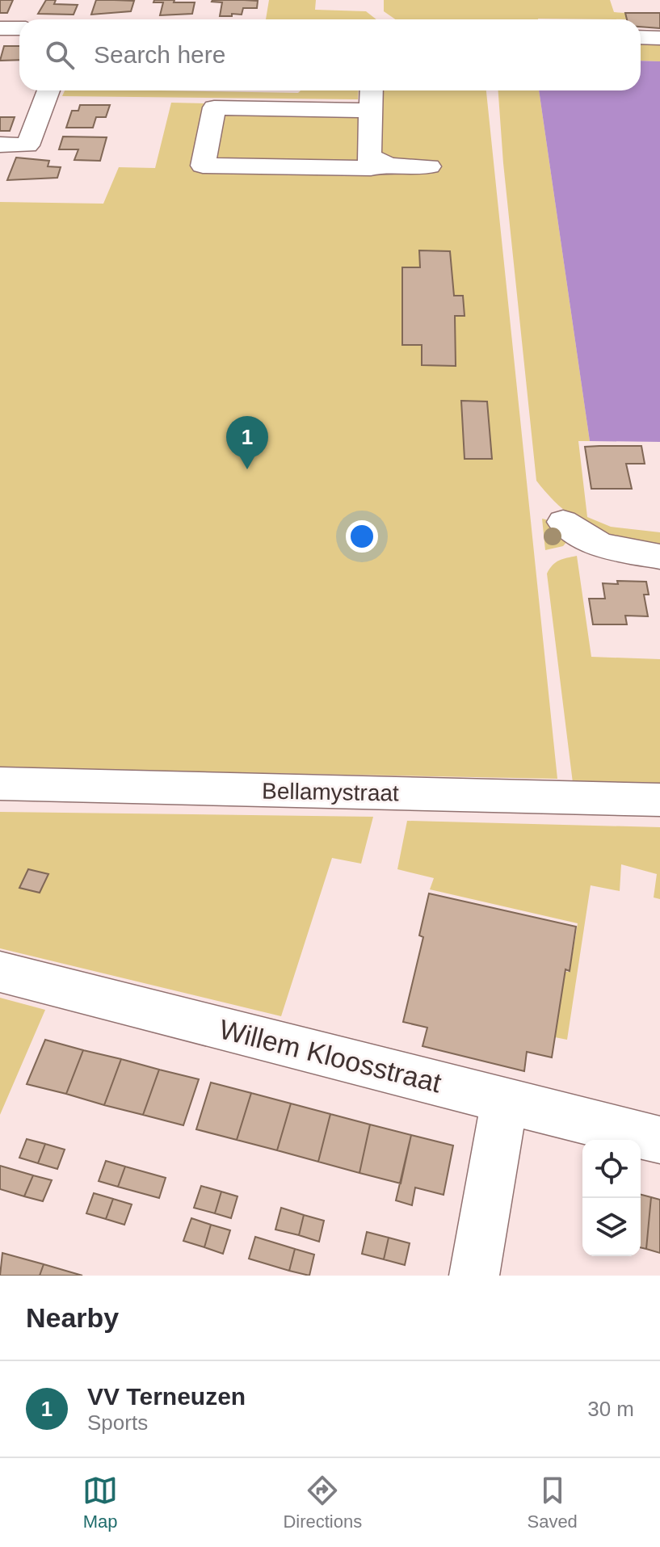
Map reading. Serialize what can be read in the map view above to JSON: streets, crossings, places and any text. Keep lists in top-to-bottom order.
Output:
{
  "streets": {
    "street": ["Bellamystraat", "Willem Kloosstraat"]
  },
  "page": {
    "search": "Search here",
    "pins": "1",
    "heading": "Nearby",
    "list": [
      {
        "mark": "1",
        "name": "VV Terneuzen",
        "note": "Sports",
        "value": "30 m"
      }
    ],
    "nav": ["Map", "Directions", "Saved"]
  }
}
